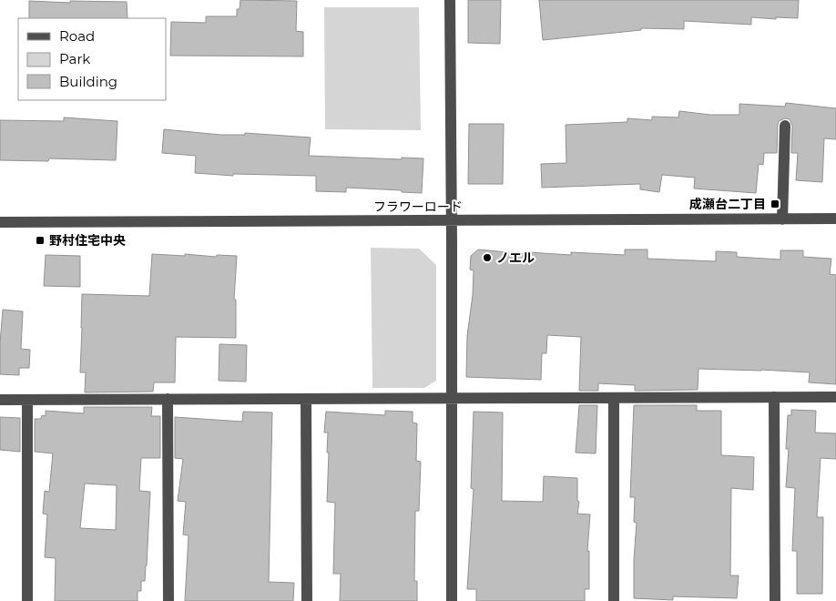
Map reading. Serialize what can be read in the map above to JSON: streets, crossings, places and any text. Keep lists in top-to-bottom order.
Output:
{
  "streets": {
    "street": ["フラワーロード"]
  },
  "places": {
    "transit": ["成瀬台二丁目", "野村住宅中央"],
    "other": ["ノエル"]
  },
  "legend": ["Road", "Park", "Building"]
}
